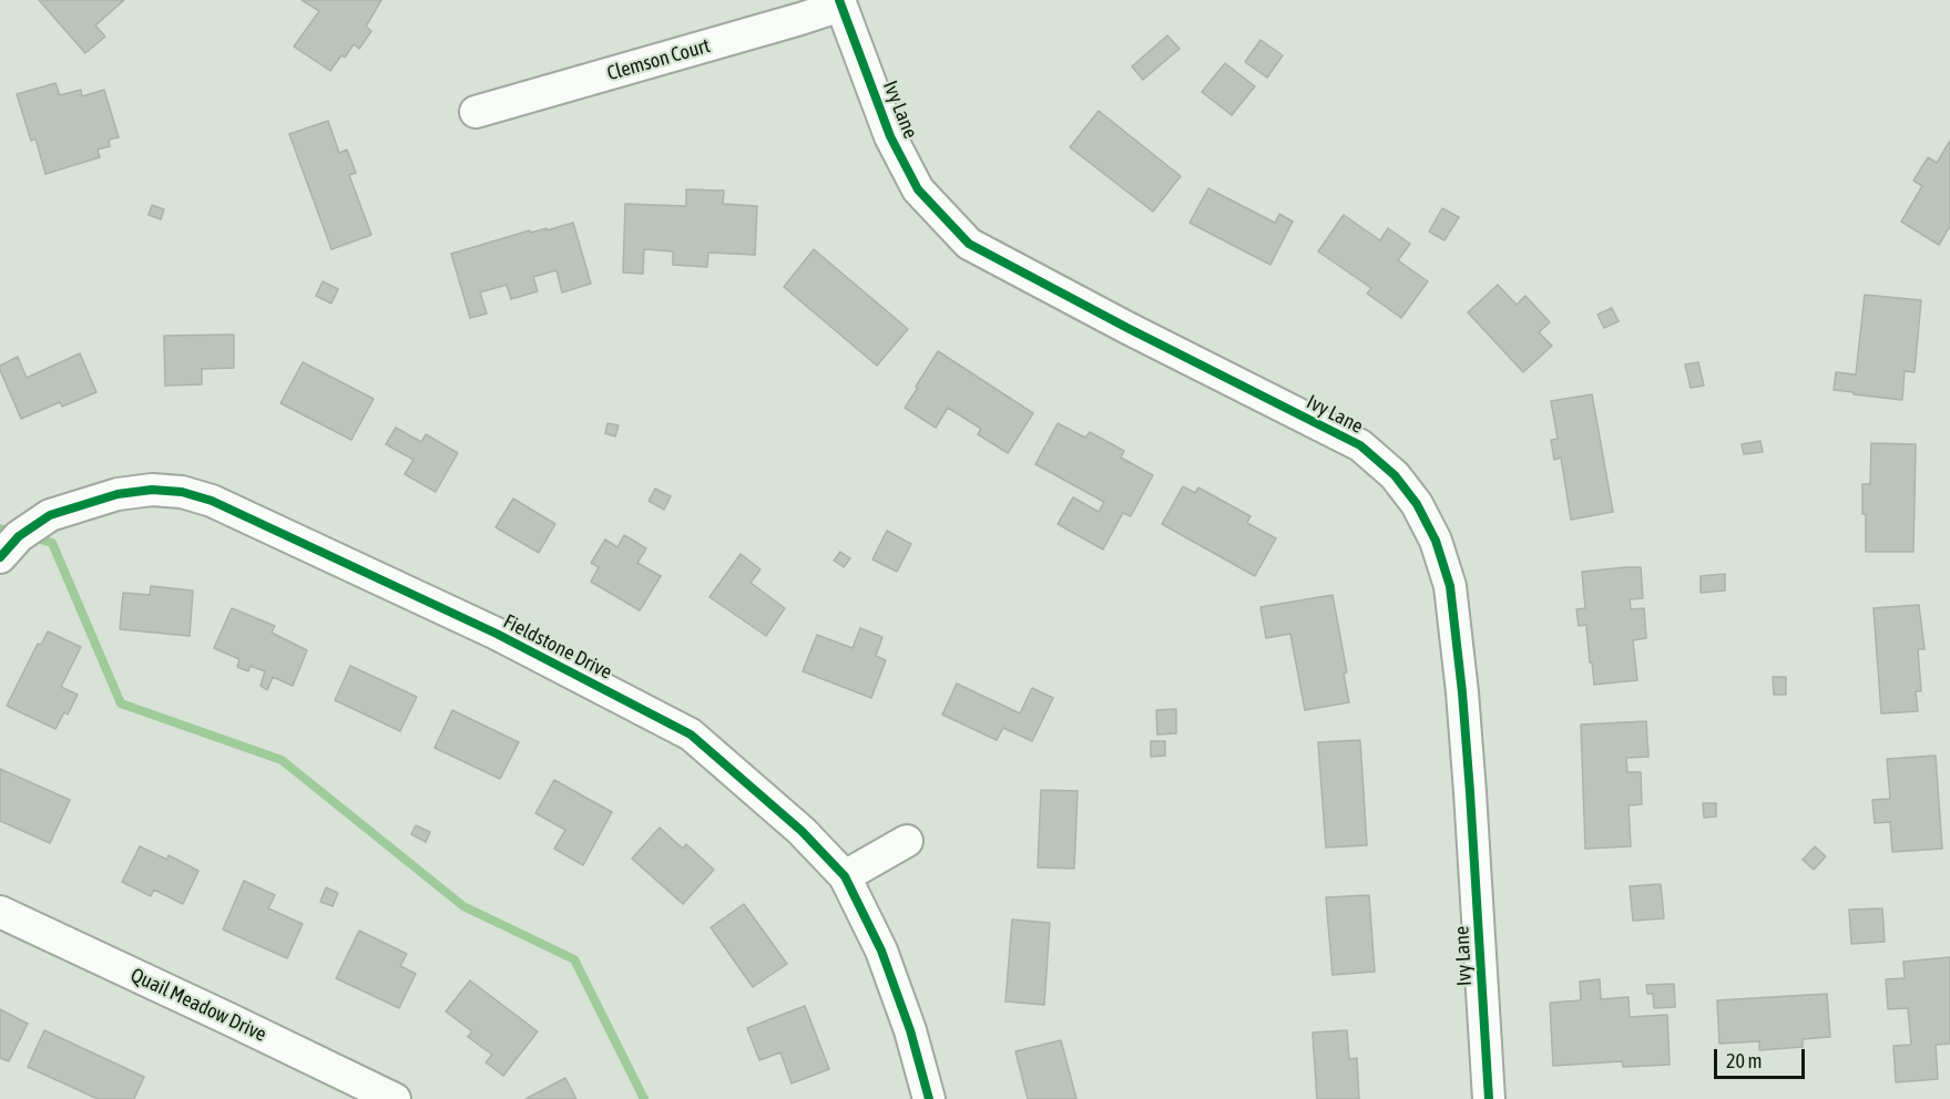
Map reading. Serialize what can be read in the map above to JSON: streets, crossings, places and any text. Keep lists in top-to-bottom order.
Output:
{
  "streets": {
    "street": [
      "Clemson Court",
      "Ivy Lane",
      "Fieldstone Drive",
      "Quail Meadow Drive"
    ]
  },
  "crossings": [
    ["Clemson Court", "Ivy Lane"]
  ],
  "scale_bar": "20 m"
}
